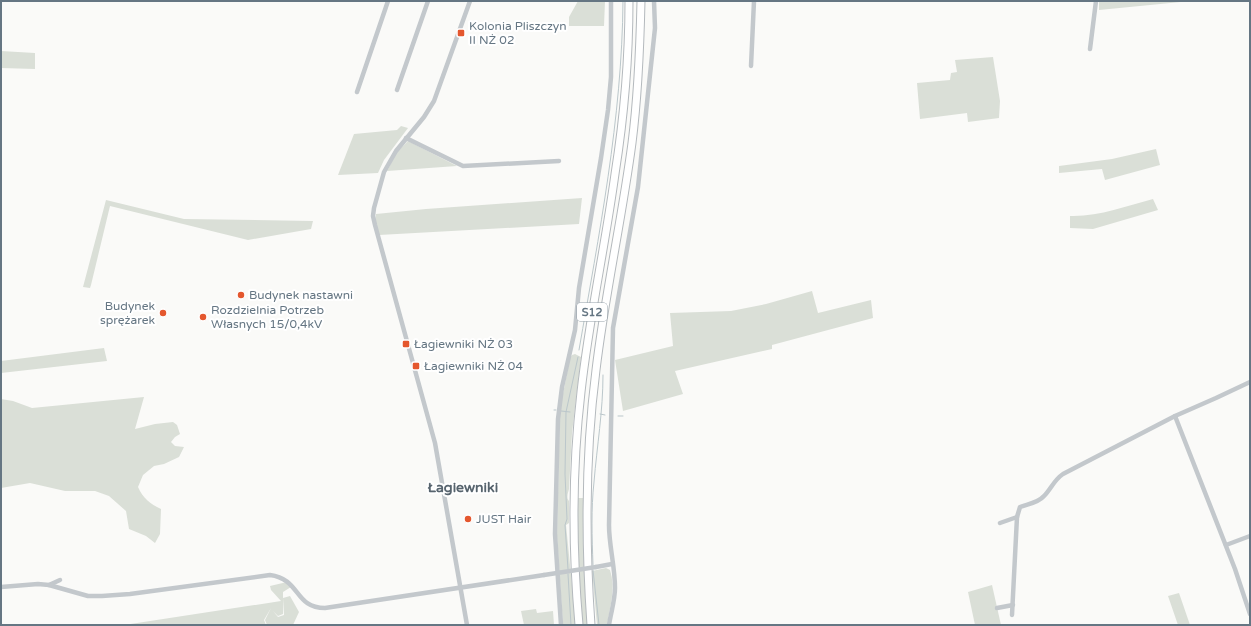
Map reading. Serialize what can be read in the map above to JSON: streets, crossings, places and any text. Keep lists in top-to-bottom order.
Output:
{
  "streets": {
    "highway": ["S12"]
  },
  "districts": ["Łagiewniki"],
  "places": {
    "transit": ["Kolonia Pliszczyn II NŻ 02", "Łagiewniki NŻ 03", "Łagiewniki NŻ 04"],
    "other": [
      "Budynek nastawni",
      "Budynek sprężarek",
      "Rozdzielnia Potrzeb Własnych 15/0,4kV",
      "JUST Hair"
    ]
  }
}
